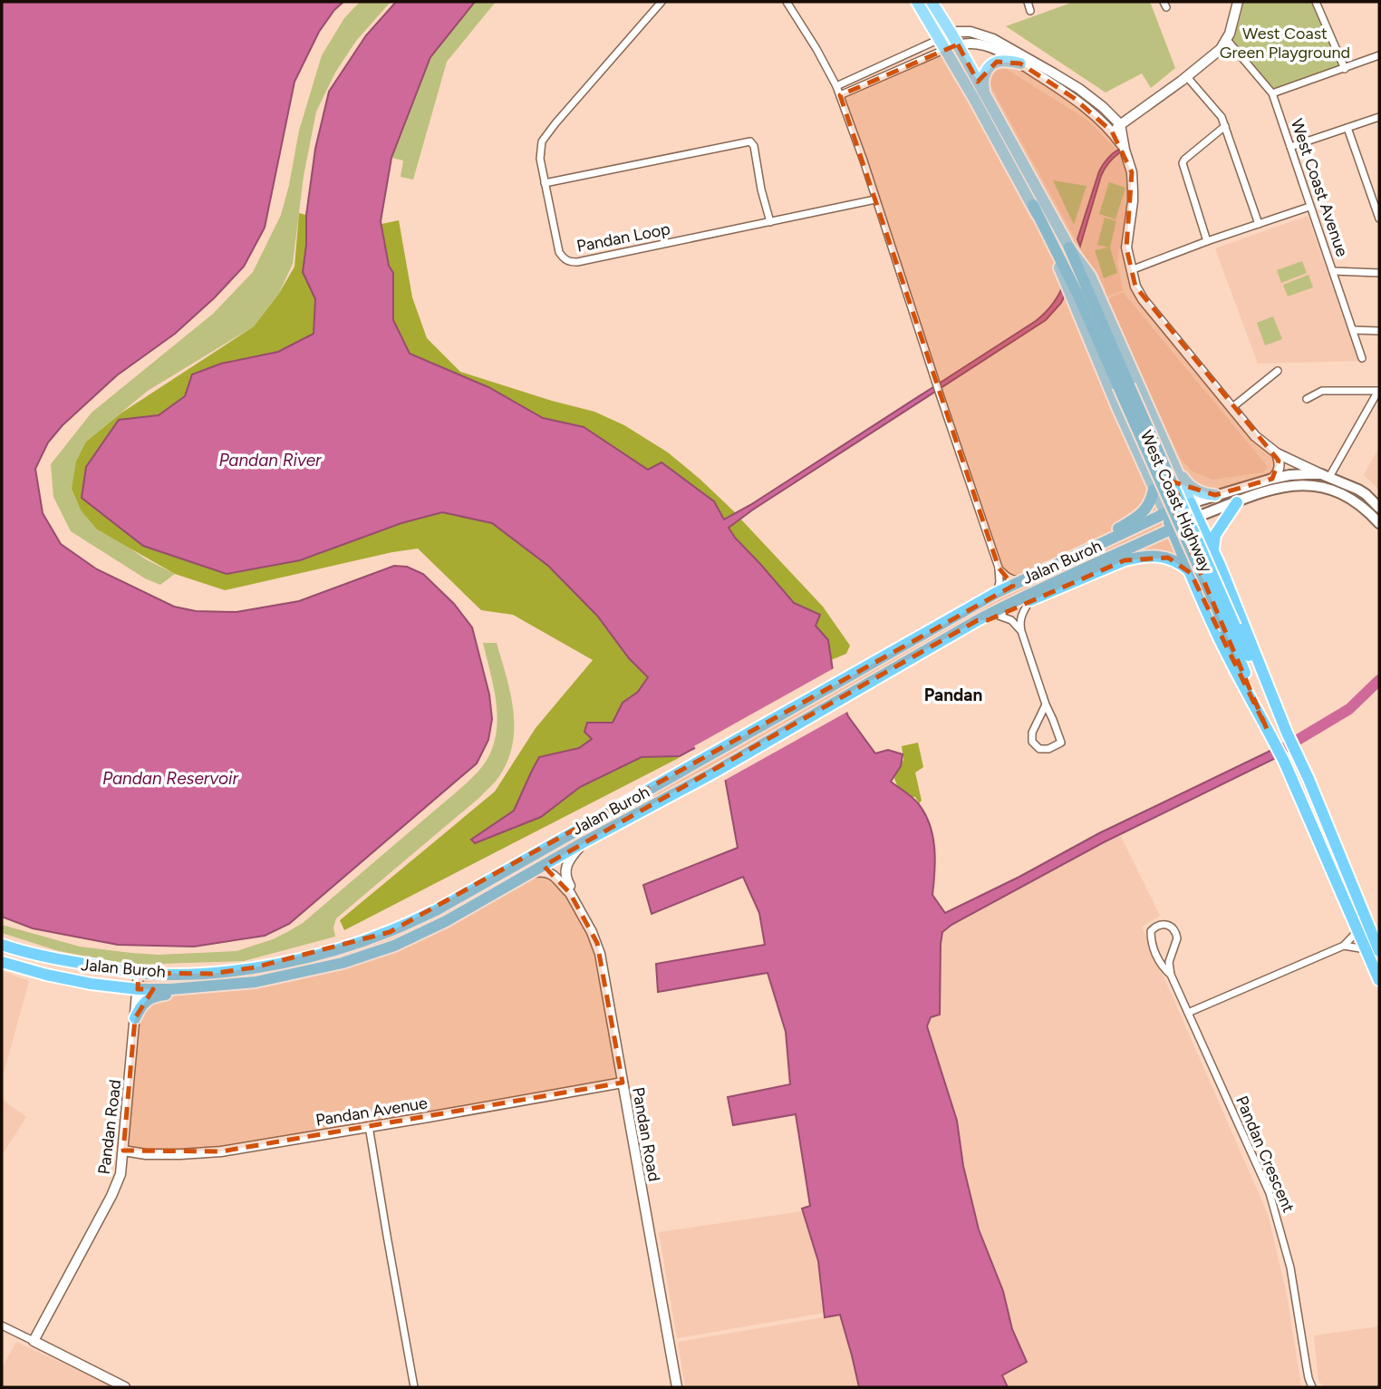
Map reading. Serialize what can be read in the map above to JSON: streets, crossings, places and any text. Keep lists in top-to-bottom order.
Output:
{
  "streets": {
    "highway": ["West Coast Highway", "Jalan Buroh"],
    "street": [
      "West Coast Avenue",
      "Pandan Loop",
      "Pandan Avenue",
      "Pandan Road",
      "Pandan Crescent"
    ]
  },
  "crossings": [
    ["West Coast Highway", "Jalan Buroh"],
    ["Jalan Buroh", "Pandan Road"],
    ["Pandan Avenue", "Pandan Road"]
  ],
  "districts": ["Pandan"],
  "water": ["Pandan River", "Pandan Reservoir"],
  "parks": ["West Coast Green Playground"]
}
